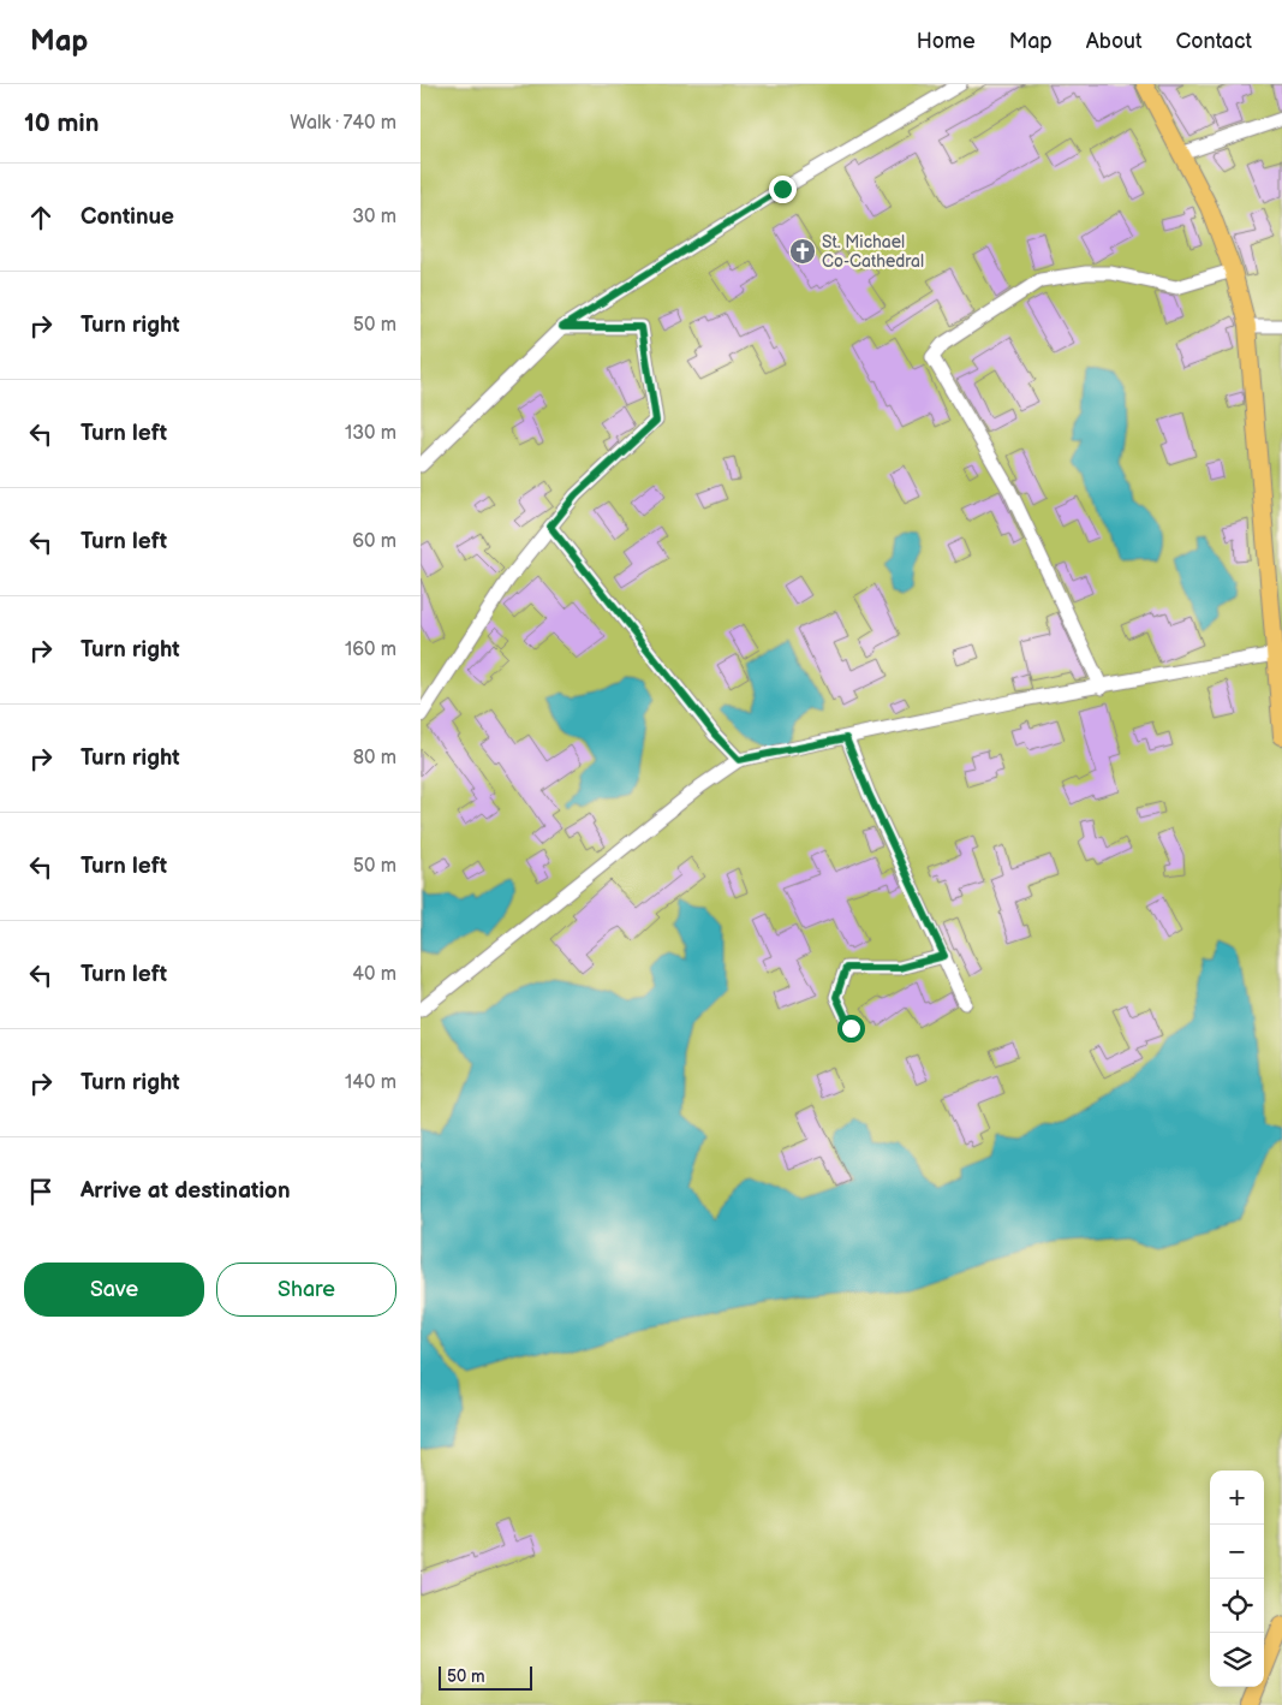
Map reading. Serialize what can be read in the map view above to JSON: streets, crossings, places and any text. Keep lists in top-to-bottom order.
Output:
{
  "places": {
    "church": ["St. Michael Co-Cathedral"]
  },
  "scale_bar": "50 m",
  "page": {
    "header": "Map",
    "nav": [
      "Home",
      "Map",
      "About",
      "Contact"
    ],
    "heading": ["10 min", "Walk · 740 m"],
    "list": [
      ["Continue", "30 m"],
      ["Turn right", "50 m"],
      ["Turn left", "130 m"],
      ["Turn left", "60 m"],
      ["Turn right", "160 m"],
      ["Turn right", "80 m"],
      ["Turn left", "50 m"],
      ["Turn left", "40 m"],
      ["Turn right", "140 m"],
      "Arrive at destination"
    ],
    "buttons": ["Save", "Share"],
    "map_buttons": ["+", "−"],
    "scale": "50 m"
  }
}
